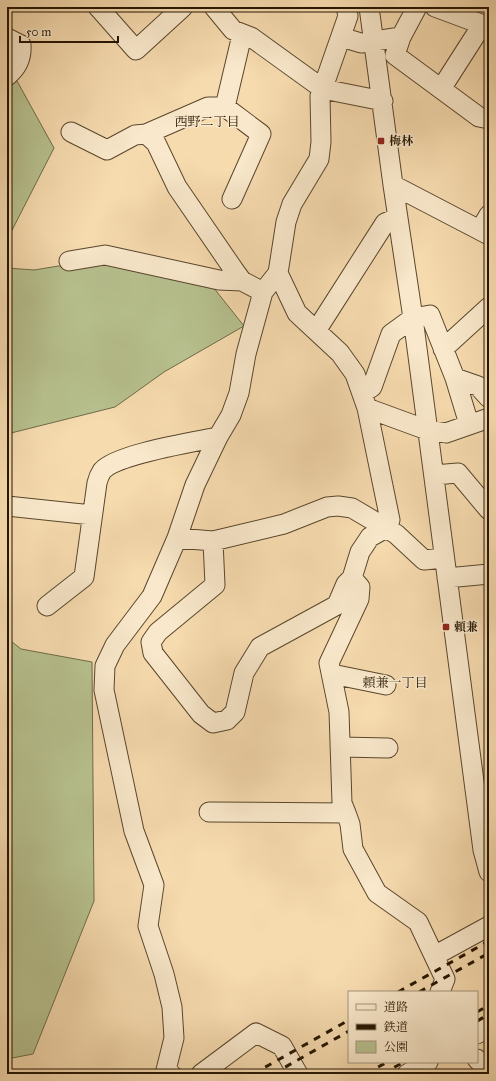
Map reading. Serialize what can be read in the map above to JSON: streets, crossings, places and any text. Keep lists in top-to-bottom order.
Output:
{
  "districts": ["西野二丁目", "頼兼一丁目"],
  "places": {
    "transit": ["梅林", "頼兼"]
  },
  "legend": ["道路", "鉄道", "公園"],
  "scale_bar": "50 m"
}
